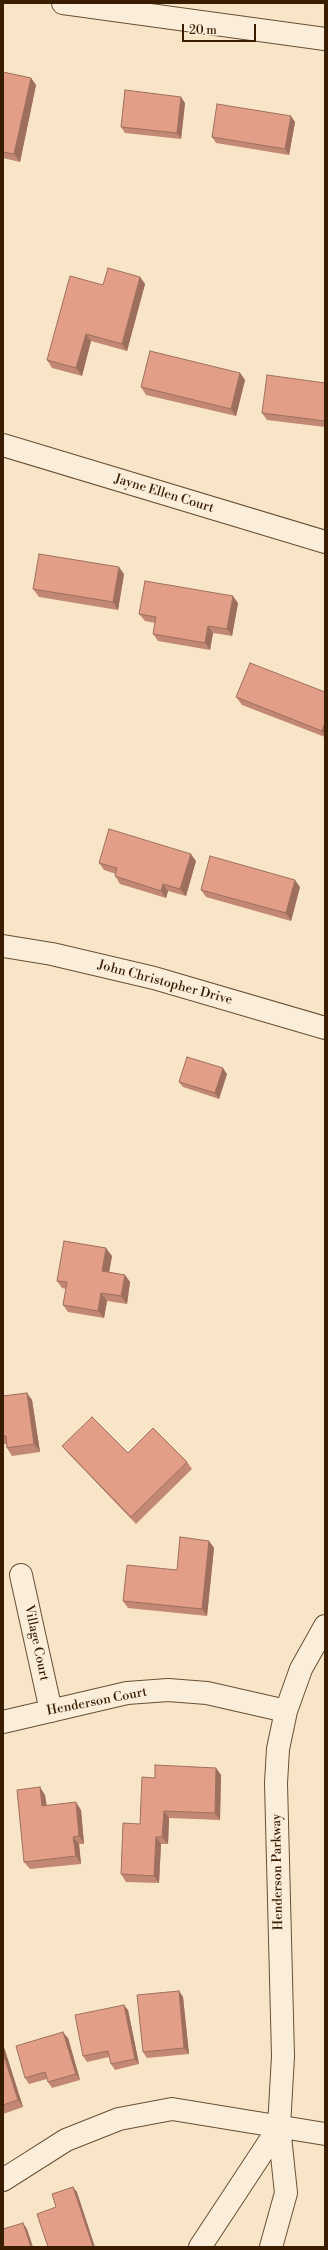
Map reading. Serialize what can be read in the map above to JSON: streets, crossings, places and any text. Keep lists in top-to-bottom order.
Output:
{
  "streets": {
    "street": [
      "Jayne Ellen Court",
      "John Christopher Drive",
      "Village Court",
      "Henderson Court",
      "Henderson Parkway"
    ]
  },
  "crossings": [
    ["Village Court", "Henderson Court"],
    ["Henderson Court", "Henderson Parkway"]
  ],
  "scale_bar": "20 m"
}
